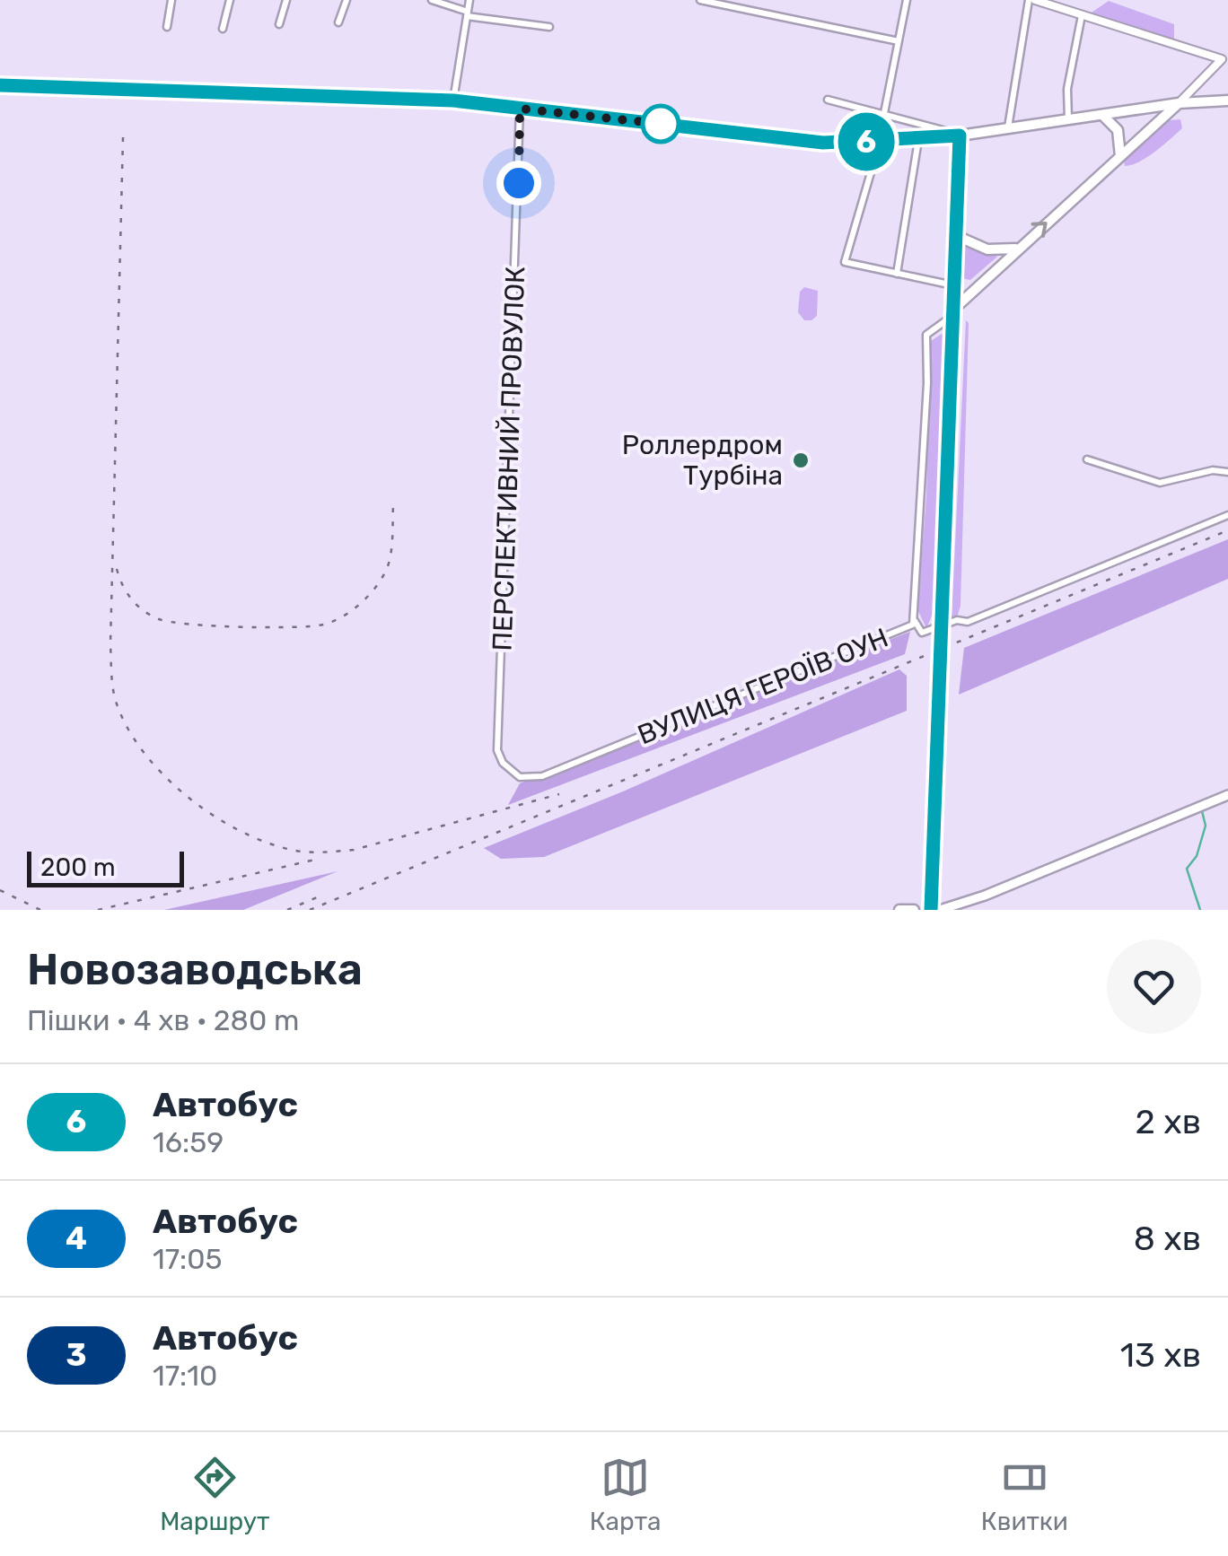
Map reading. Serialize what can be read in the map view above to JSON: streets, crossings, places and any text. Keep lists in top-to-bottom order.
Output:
{
  "streets": {
    "street": ["ПЕРСПЕКТИВНИЙ ПРОВУЛОК", "ВУЛИЦЯ ГЕРОЇВ ОУН"]
  },
  "crossings": [
    ["ПЕРСПЕКТИВНИЙ ПРОВУЛОК", "ВУЛИЦЯ ГЕРОЇВ ОУН"]
  ],
  "places": ["Роллердром Турбіна"],
  "lines": ["bus line 6"],
  "scale_bar": "200 m",
  "page": {
    "on_map": "6",
    "scale": "200 m",
    "heading": ["Новозаводська", "Пішки · 4 хв · 280 m"],
    "list": [
      {
        "mark": "6",
        "name": "Автобус",
        "note": "16:59",
        "value": "2 хв"
      },
      {
        "mark": "4",
        "name": "Автобус",
        "note": "17:05",
        "value": "8 хв"
      },
      {
        "mark": "3",
        "name": "Автобус",
        "note": "17:10",
        "value": "13 хв"
      }
    ],
    "tabs": ["Маршрут", "Карта", "Квитки"]
  }
}
